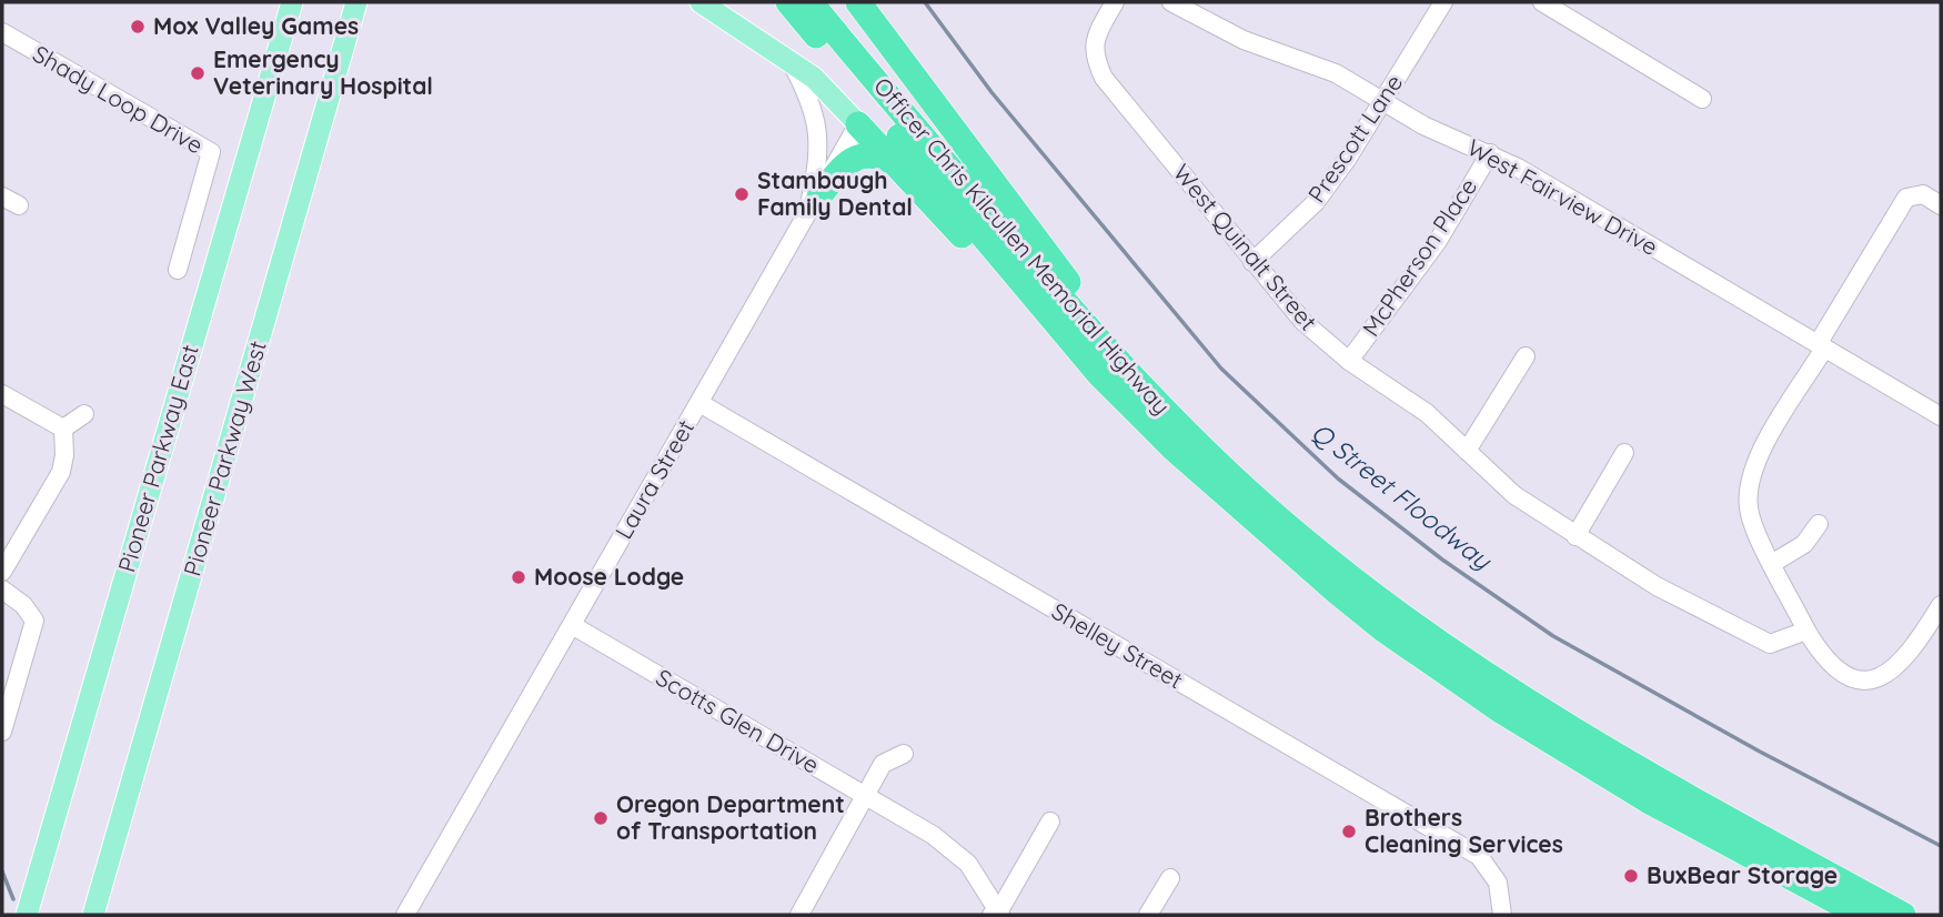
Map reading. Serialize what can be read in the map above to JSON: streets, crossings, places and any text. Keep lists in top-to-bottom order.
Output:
{
  "streets": {
    "highway": ["Officer Chris Kilcullen Memorial Highway"],
    "main road": ["Pioneer Parkway East", "Pioneer Parkway West"],
    "street": [
      "Shady Loop Drive",
      "Prescott Lane",
      "West Fairview Drive",
      "West Quinalt Street",
      "McPherson Place",
      "Laura Street",
      "Shelley Street",
      "Scotts Glen Drive"
    ]
  },
  "crossings": [
    ["Prescott Lane", "West Fairview Drive"],
    ["Prescott Lane", "West Quinalt Street"],
    ["West Fairview Drive", "McPherson Place"],
    ["West Quinalt Street", "McPherson Place"],
    ["Laura Street", "Shelley Street"],
    ["Laura Street", "Scotts Glen Drive"]
  ],
  "water": ["Q Street Floodway"],
  "places": [
    "Mox Valley Games",
    "Emergency Veterinary Hospital",
    "Stambaugh Family Dental",
    "Moose Lodge",
    "Oregon Department of Transportation",
    "Brothers Cleaning Services",
    "BuxBear Storage"
  ]
}
